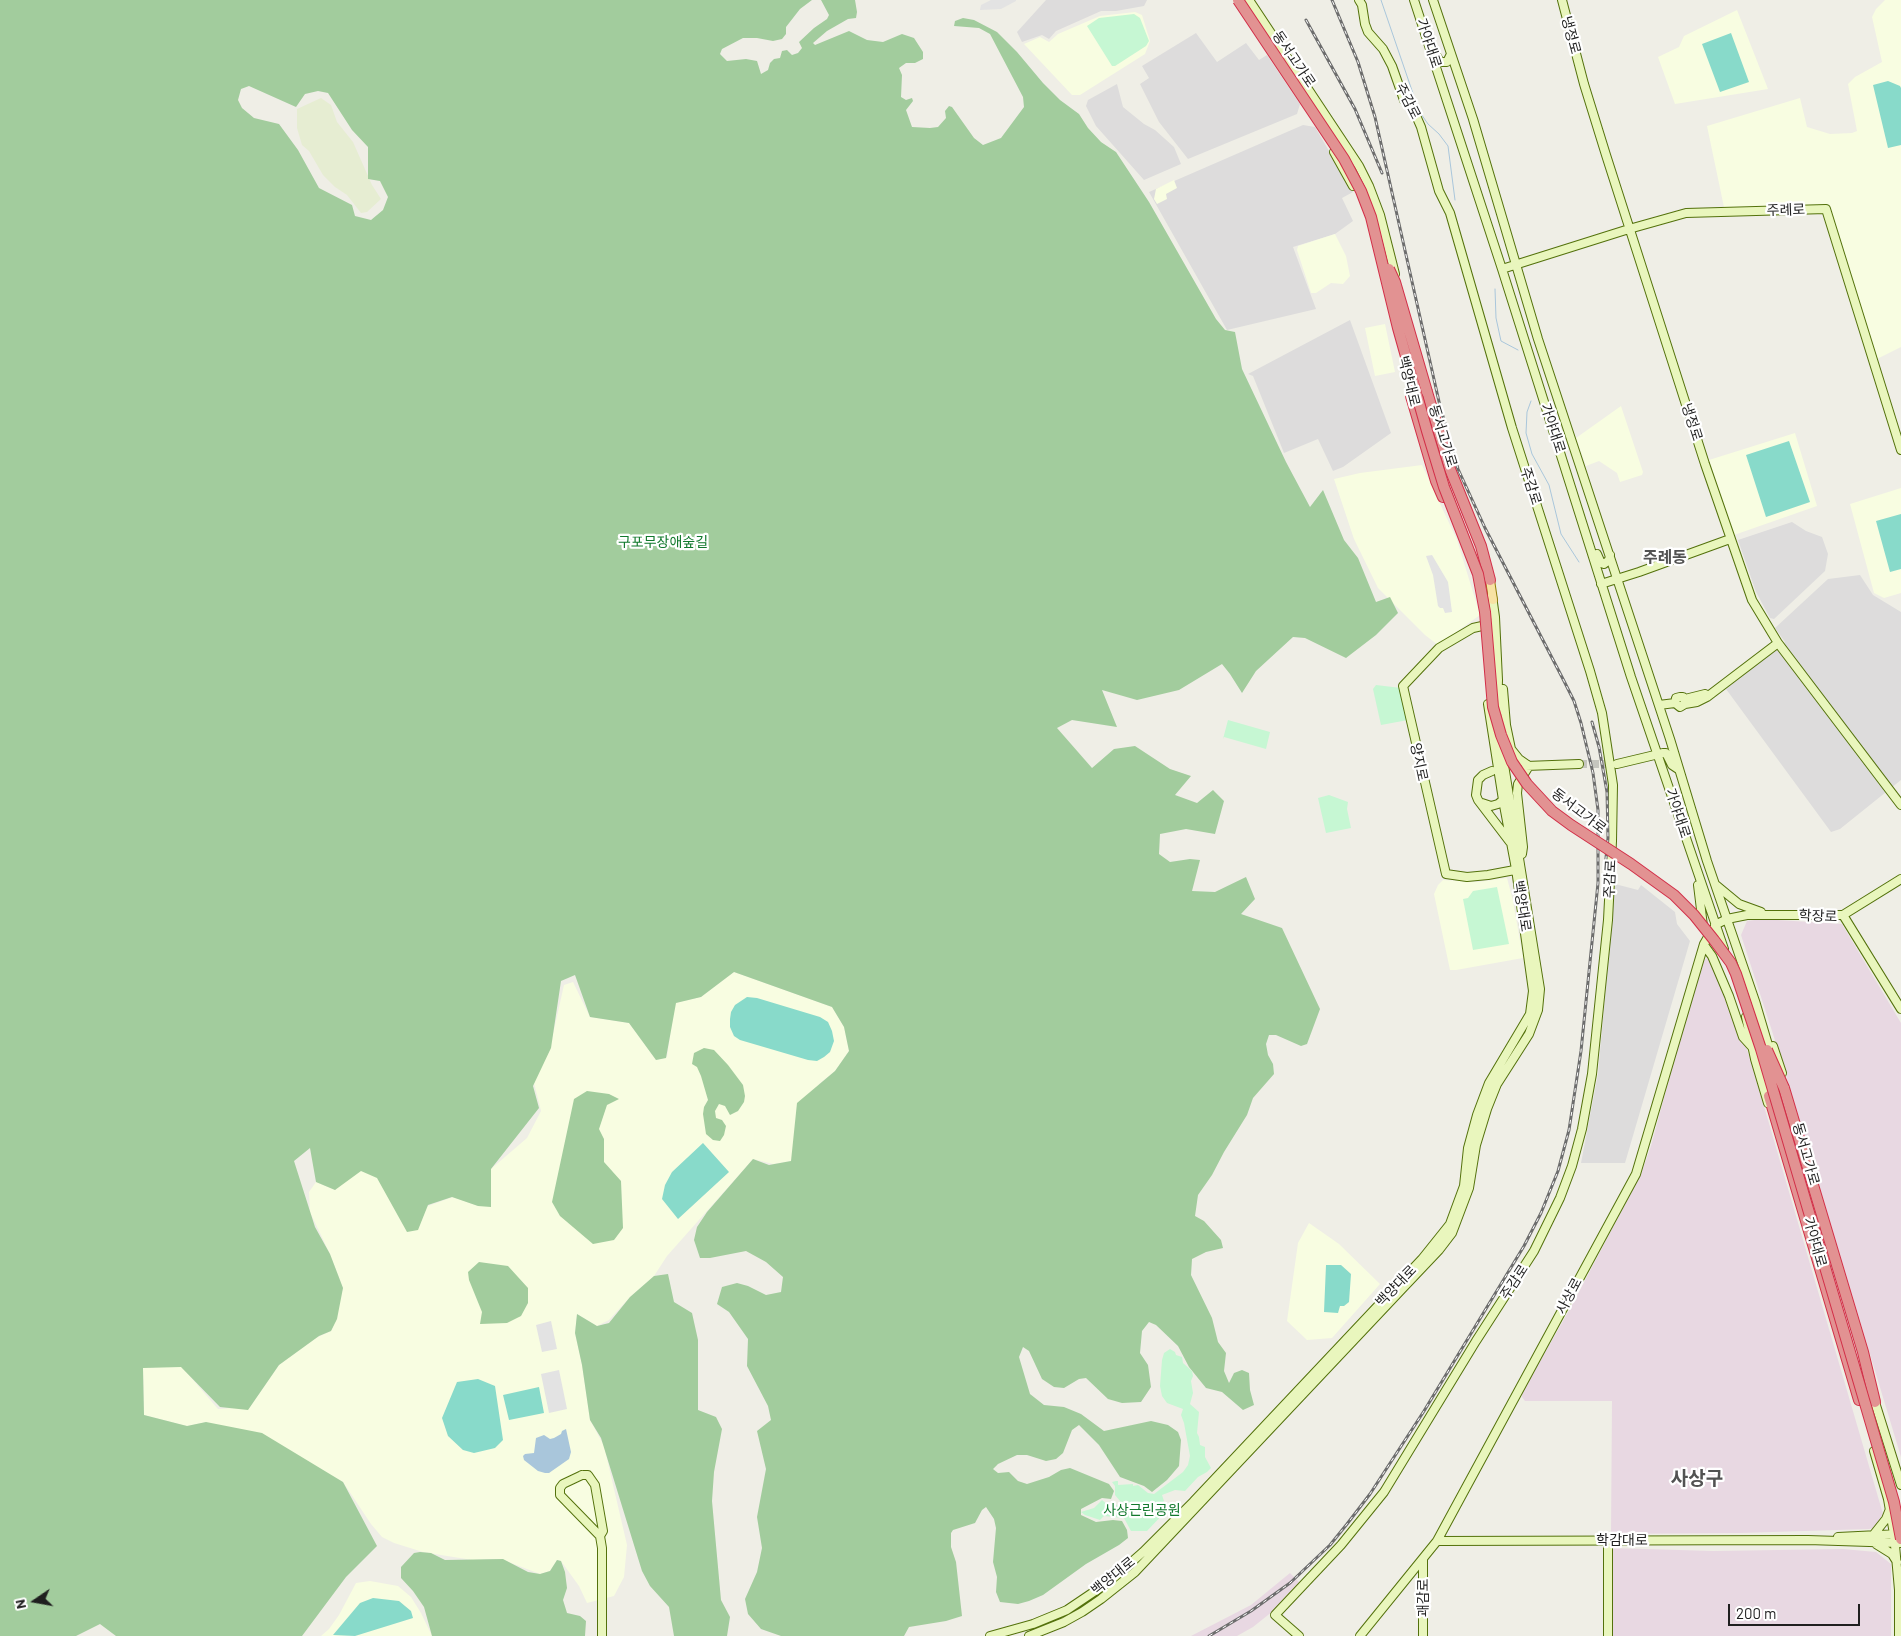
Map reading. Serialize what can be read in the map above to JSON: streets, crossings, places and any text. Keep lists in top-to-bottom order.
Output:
{
  "streets": {
    "highway": ["동서고가로"],
    "main road": [
      "냉정로",
      "가야대로",
      "주감로",
      "주례로",
      "백양대로",
      "양지로",
      "학장로",
      "사상로",
      "학감대로",
      "괘감로"
    ]
  },
  "crossings": [
    ["냉정로", "주례로"],
    ["가야대로", "동서고가로"],
    ["가야대로", "주례로"],
    ["가야대로", "학장로"],
    ["가야대로", "사상로"],
    ["가야대로", "학감대로"],
    ["동서고가로", "학감대로"],
    ["백양대로", "양지로"],
    ["학장로", "사상로"],
    ["사상로", "학감대로"],
    ["사상로", "괘감로"]
  ],
  "districts": ["주례동", "사상구"],
  "parks": ["구포무장애숲길", "사상근린공원"],
  "scale_bar": "200 m",
  "north": "left"
}
